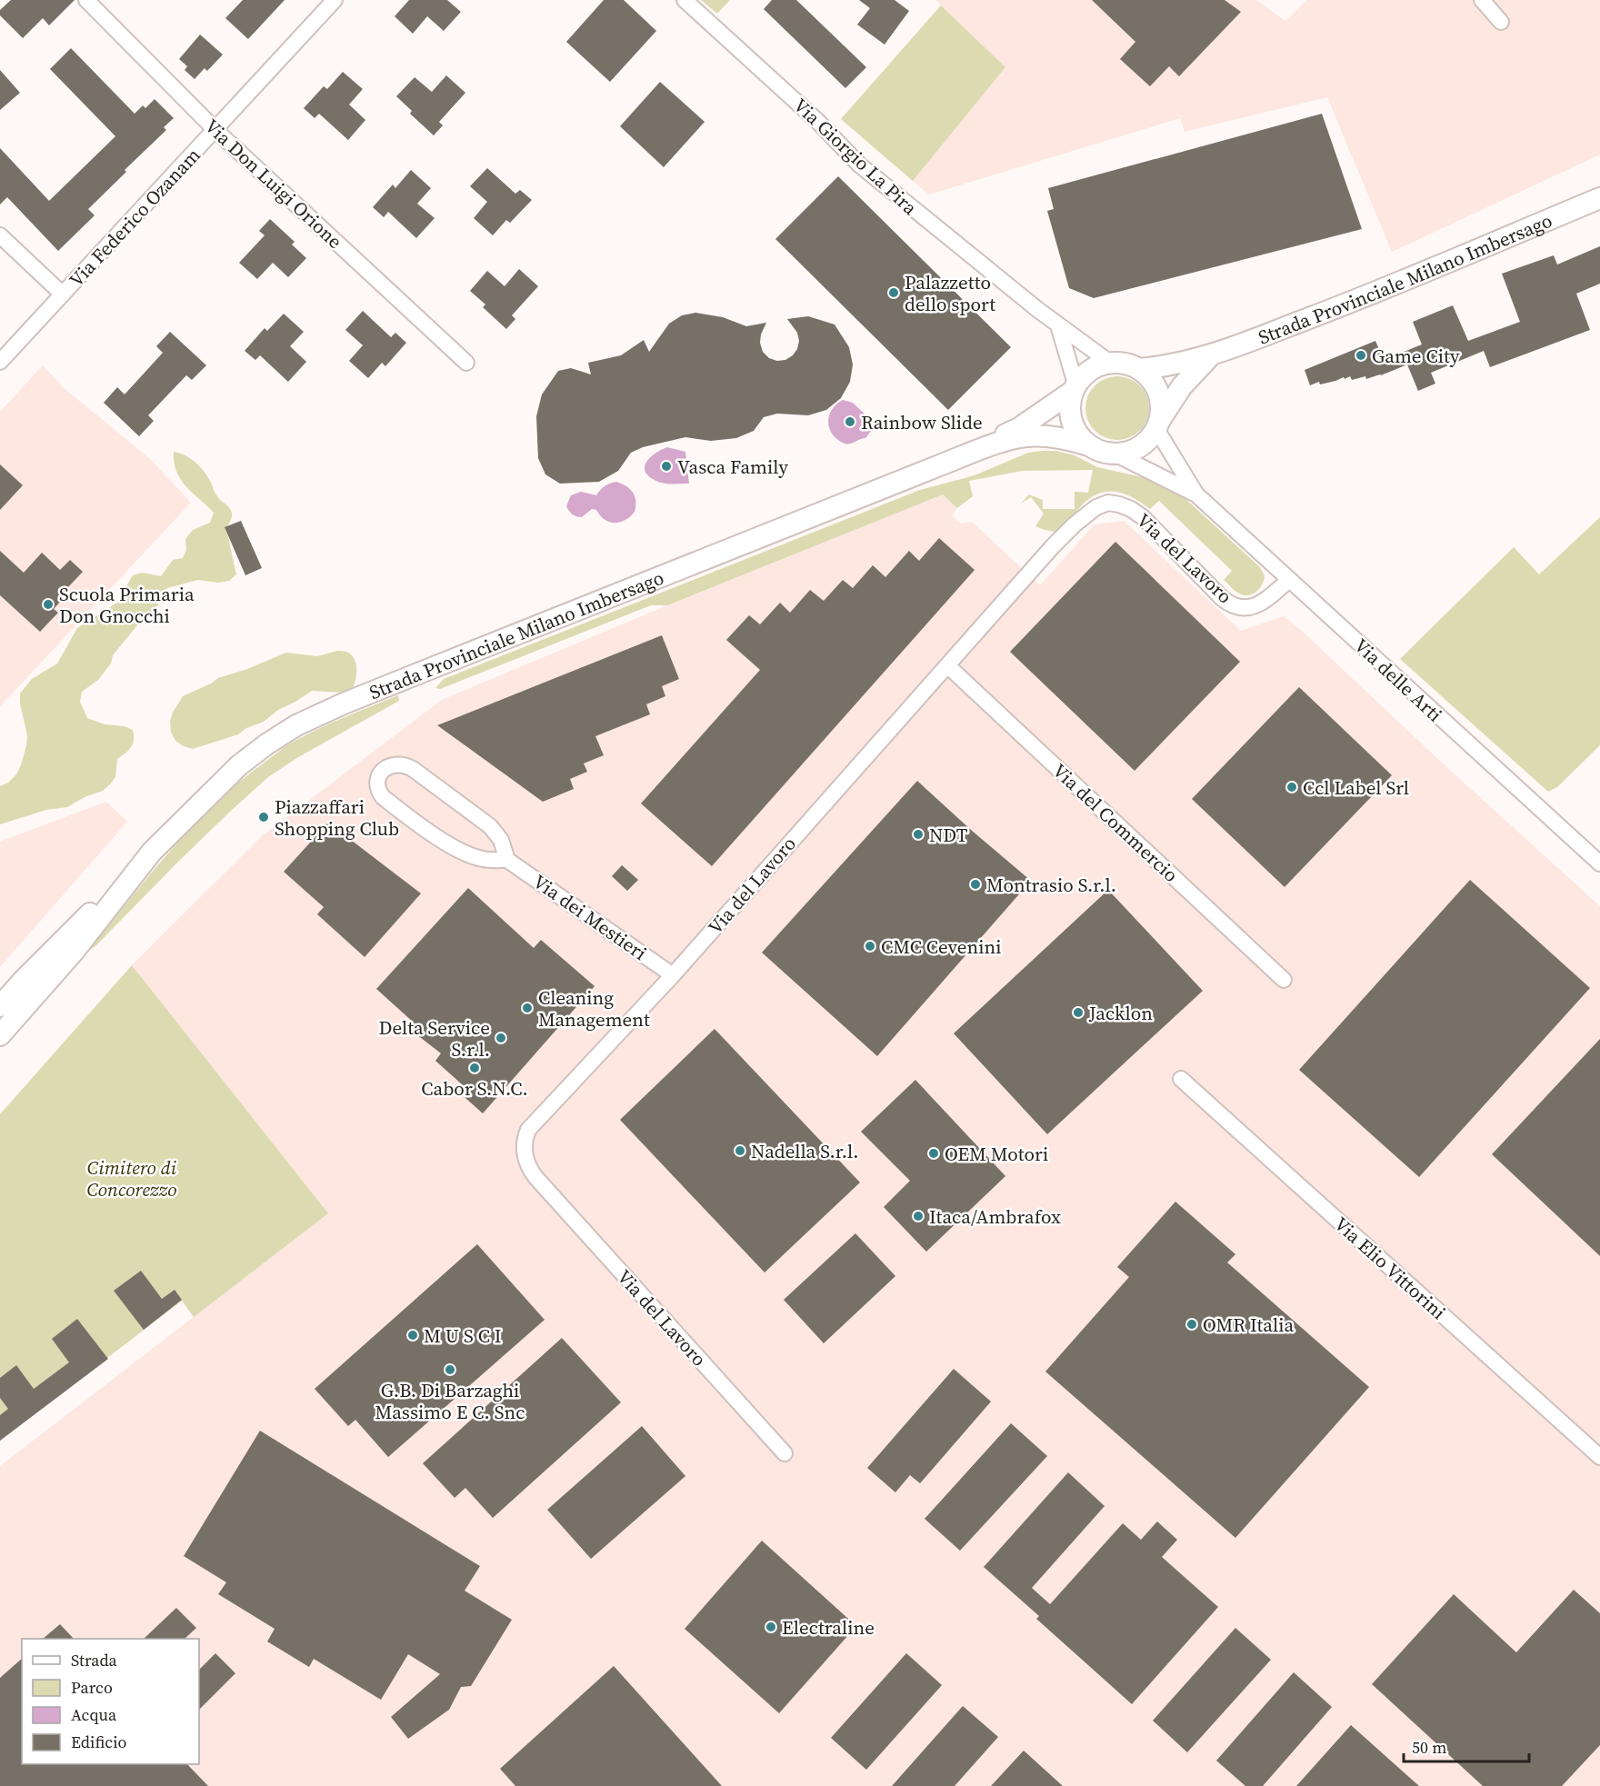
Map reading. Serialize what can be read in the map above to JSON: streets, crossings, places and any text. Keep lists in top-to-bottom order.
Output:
{
  "streets": {
    "main road": ["Strada Provinciale Milano Imbersago"],
    "street": [
      "Via Giorgio La Pira",
      "Via Don Luigi Orione",
      "Via Federico Ozanam",
      "Via del Lavoro",
      "Via delle Arti",
      "Via del Commercio",
      "Via dei Mestieri",
      "Via Elio Vittorini"
    ]
  },
  "crossings": [
    ["Via Giorgio La Pira", "Strada Provinciale Milano Imbersago"],
    ["Via Giorgio La Pira", "Via delle Arti"],
    ["Via Don Luigi Orione", "Via Federico Ozanam"],
    ["Strada Provinciale Milano Imbersago", "Via delle Arti"],
    ["Via del Lavoro", "Via delle Arti"],
    ["Via del Lavoro", "Via del Commercio"],
    ["Via del Lavoro", "Via dei Mestieri"]
  ],
  "parks": ["Cimitero di Concorezzo"],
  "places": [
    "Palazzetto dello sport",
    "Game City",
    "Rainbow Slide",
    "Vasca Family",
    "Scuola Primaria Don Gnocchi",
    "Ccl Label Srl",
    "Piazzaffari Shopping Club",
    "NDT",
    "Montrasio S.r.l.",
    "CMC Cevenini",
    "Cleaning Management",
    "Jacklon",
    "Delta Service S.r.l.",
    "Cabor S.N.C.",
    "Nadella S.r.l.",
    "OEM Motori",
    "Itaca/Ambrafox",
    "OMR Italia",
    "M U S C I",
    "G.B. Di Barzaghi Massimo E C. Snc",
    "Electraline"
  ],
  "legend": [
    "Strada",
    "Parco",
    "Acqua",
    "Edificio"
  ],
  "scale_bar": "50 m"
}
